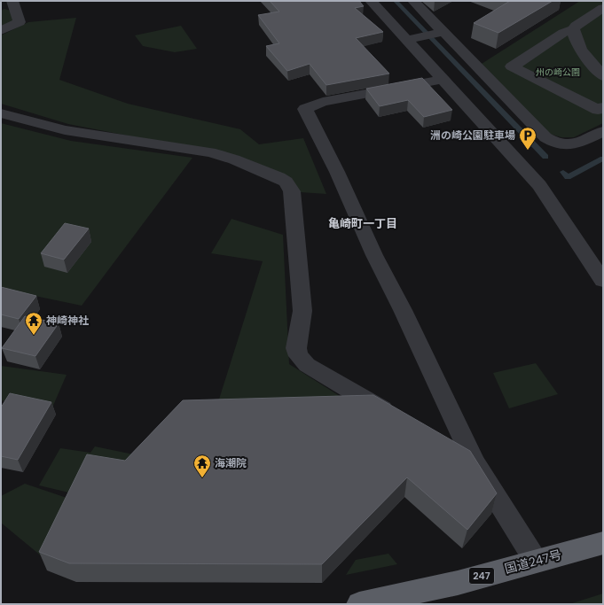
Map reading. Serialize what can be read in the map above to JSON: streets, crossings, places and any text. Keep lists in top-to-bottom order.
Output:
{
  "streets": {
    "highway": ["国道247号", "247"]
  },
  "districts": ["亀崎町一丁目"],
  "parks": ["州の崎公園"],
  "places": {
    "parking": ["洲の崎公園駐車場"],
    "temple": ["神崎神社", "海潮院"]
  }
}
